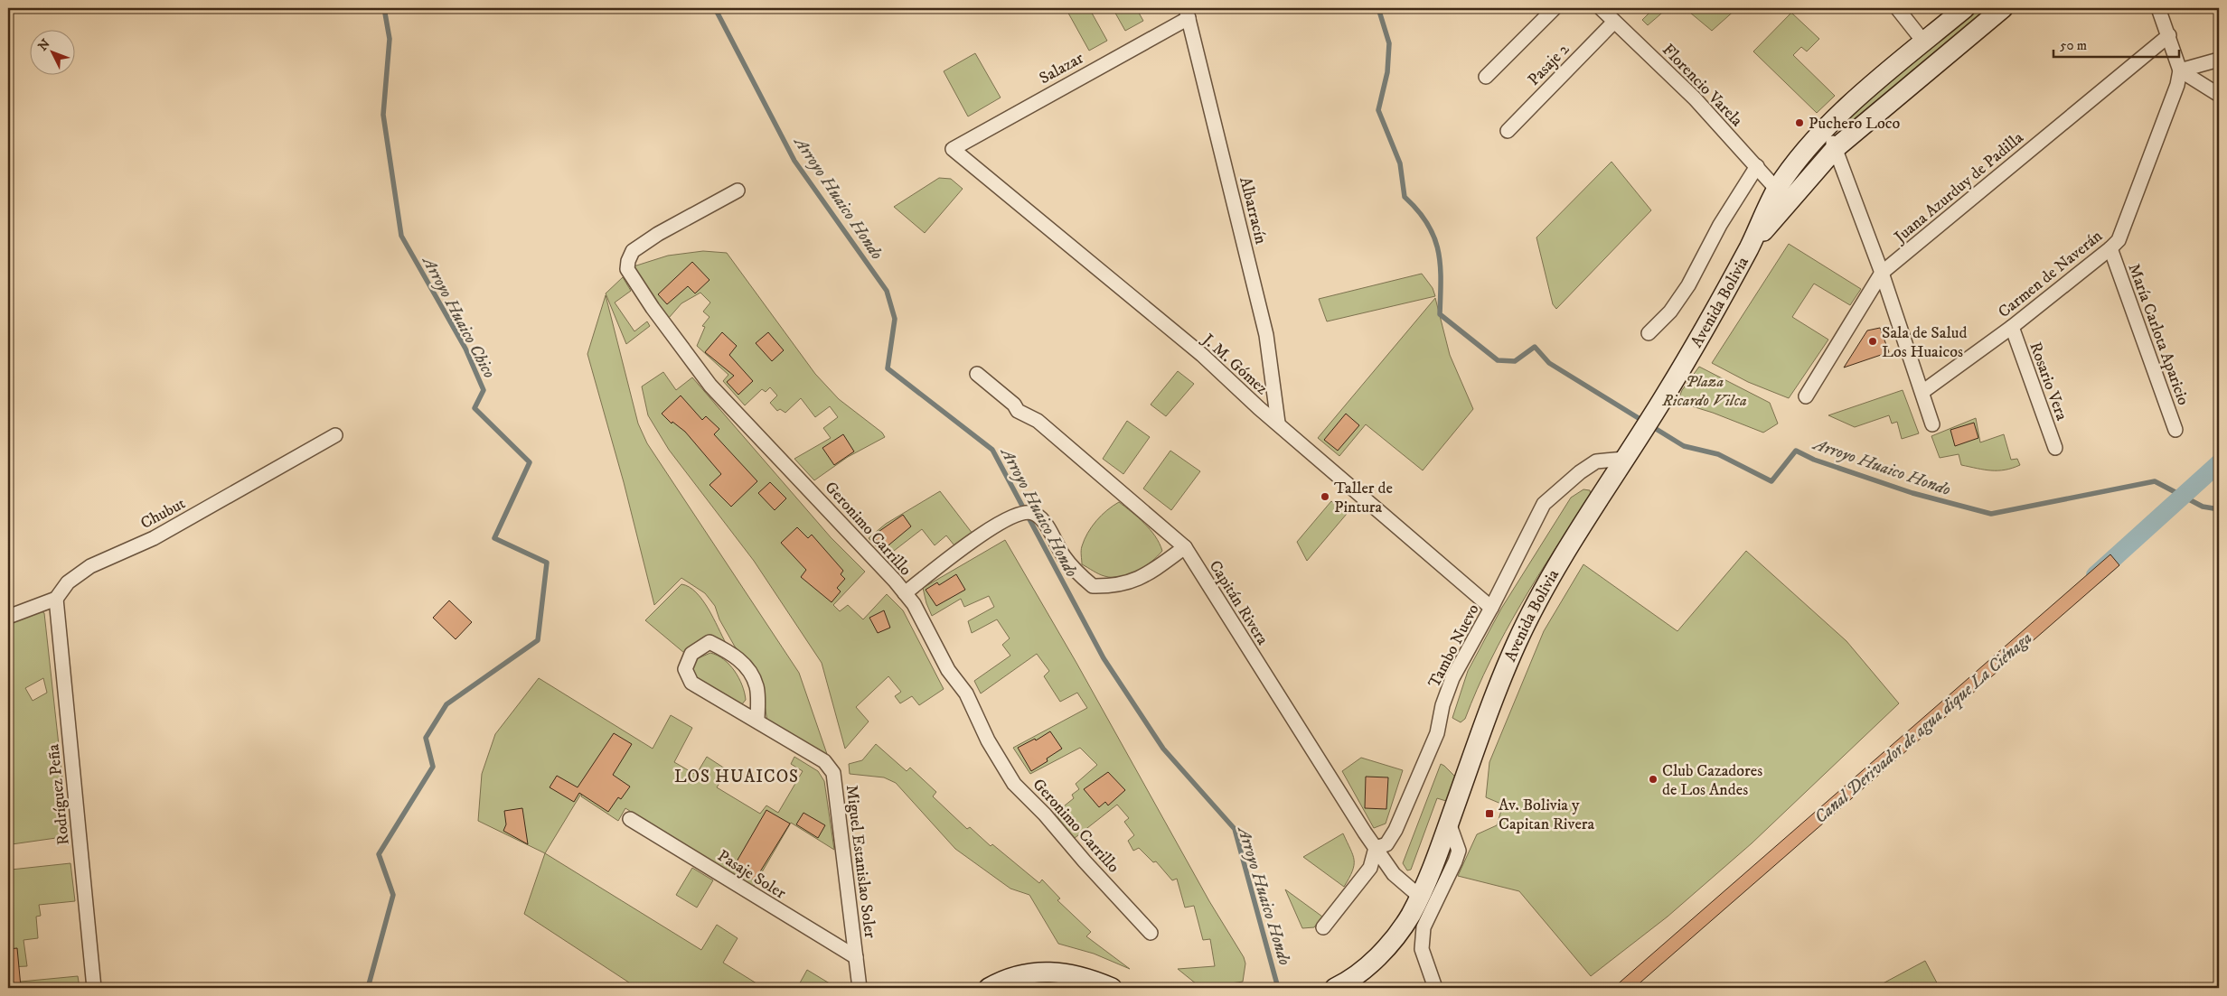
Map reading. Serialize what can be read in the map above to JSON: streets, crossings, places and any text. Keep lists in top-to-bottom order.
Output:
{
  "streets": {
    "street": [
      "Pasaje 2",
      "Salazar",
      "Florencio Varela",
      "Juana Azurduy de Padilla",
      "Albarracín",
      "Carmen de Naverán",
      "Avenida Bolivia",
      "María Carlota Aparicio",
      "J. M. Gómez",
      "Rosario Vera",
      "Chubut",
      "Geronimo Carrillo",
      "Capitán Rivera",
      "Tambo Nuevo",
      "Rodríguez Peña",
      "Miguel Estanislao Soler",
      "Pasaje Soler"
    ]
  },
  "crossings": [
    ["Pasaje 2", "Florencio Varela"],
    ["Salazar", "Albarracín"],
    ["Salazar", "J. M. Gómez"],
    ["Florencio Varela", "Avenida Bolivia"],
    ["Albarracín", "J. M. Gómez"],
    ["Carmen de Naverán", "María Carlota Aparicio"],
    ["Carmen de Naverán", "Rosario Vera"],
    ["Avenida Bolivia", "Capitán Rivera"],
    ["Avenida Bolivia", "Tambo Nuevo"],
    ["J. M. Gómez", "Tambo Nuevo"],
    ["Chubut", "Rodríguez Peña"],
    ["Capitán Rivera", "Tambo Nuevo"],
    ["Miguel Estanislao Soler", "Pasaje Soler"]
  ],
  "districts": ["LOS HUAICOS"],
  "water": ["Arroyo Huaico Hondo", "Arroyo Huaico Chico", "Canal Derivador de agua dique La Ciénaga"],
  "parks": ["Plaza Ricardo Vilca"],
  "places": {
    "other": [
      "Puchero Loco",
      "Sala de Salud Los Huaicos",
      "Taller de Pintura",
      "Club Cazadores de Los Andes"
    ],
    "transit": ["Av. Bolivia y Capitan Rivera"]
  },
  "scale_bar": "50 m",
  "north": "top left"
}
